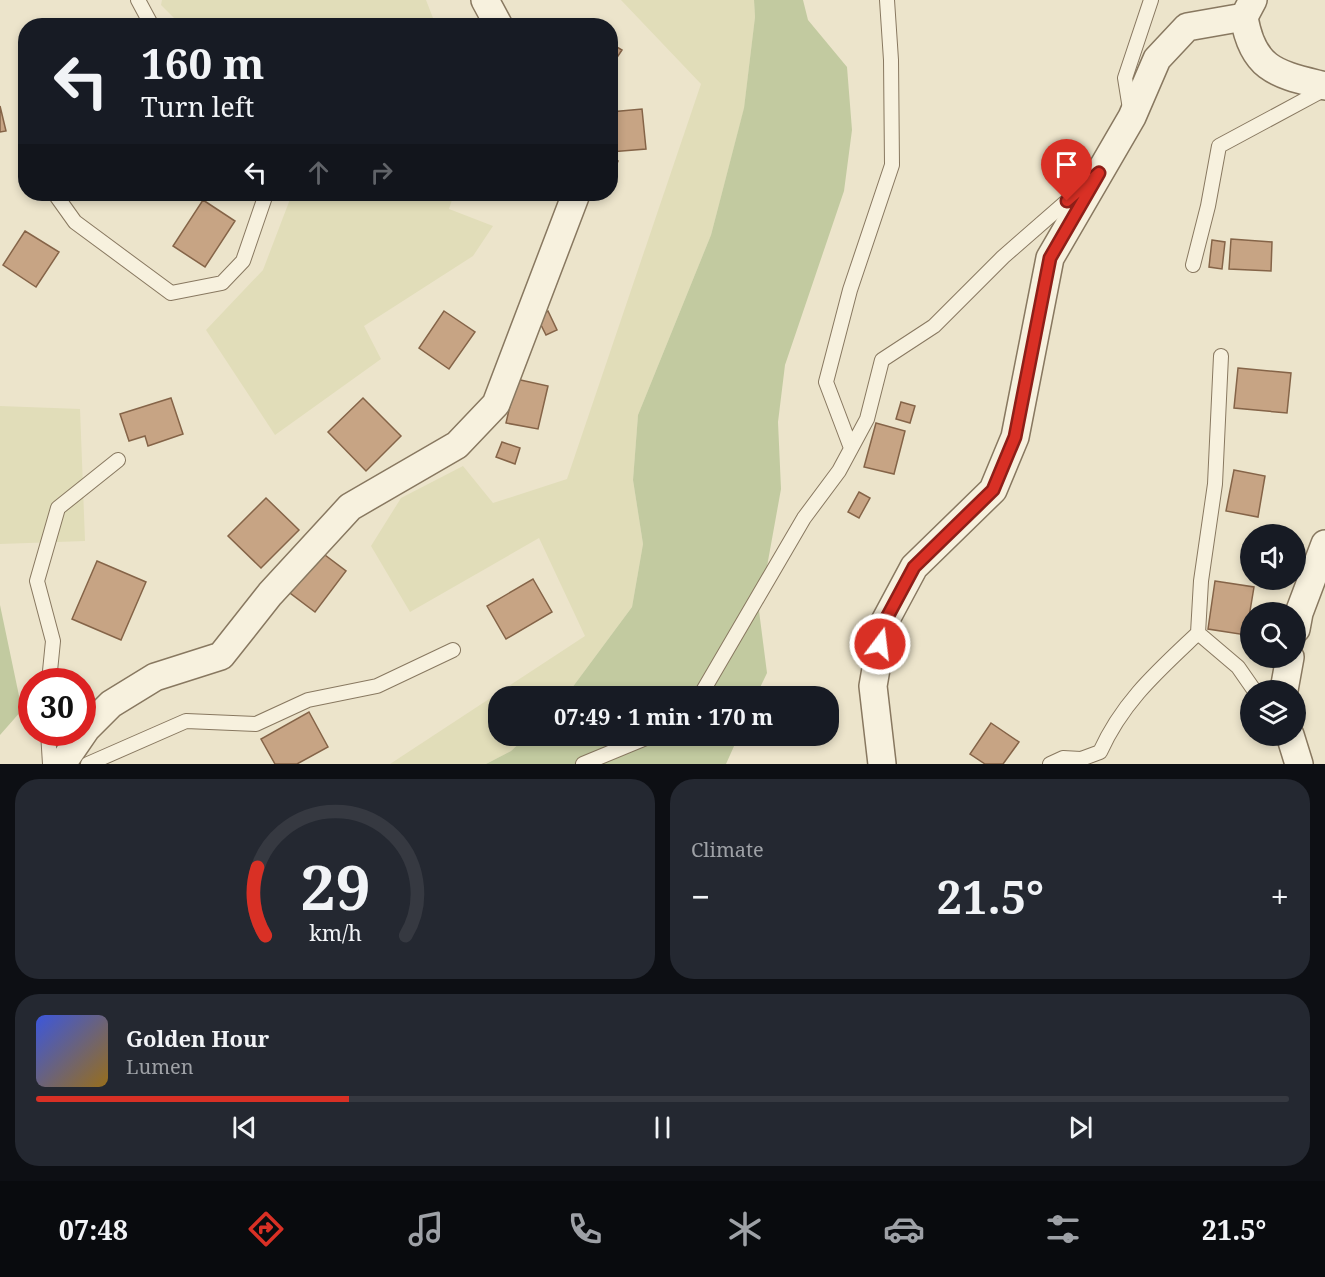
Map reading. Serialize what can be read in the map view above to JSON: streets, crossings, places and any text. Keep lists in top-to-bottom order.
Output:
{
  "page": {
    "turn": ["160 m", "Turn left"],
    "limit": "30",
    "trip": "07:49 · 1 min · 170 m",
    "tile": "Climate",
    "heat": ["−", "21.5°", "+"],
    "song": ["Golden Hour", "Lumen"],
    "tabs": ["07:48", "21.5°"],
    "gauge": ["29", "km/h"]
  }
}
